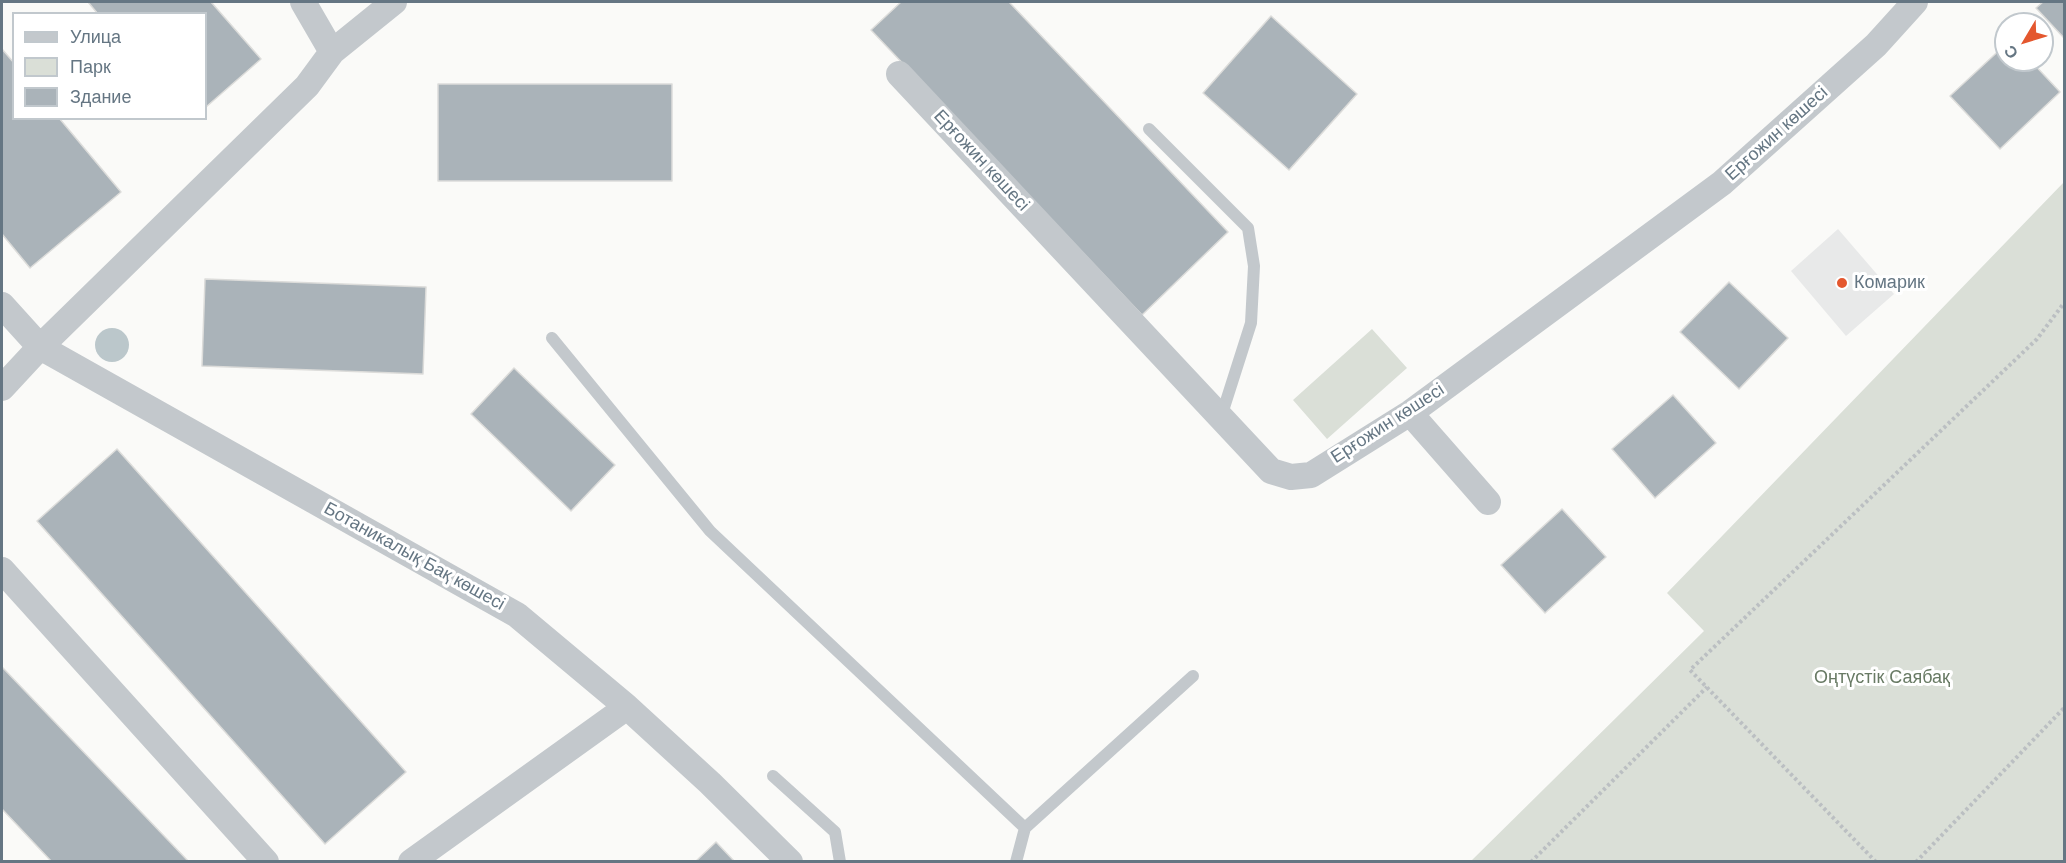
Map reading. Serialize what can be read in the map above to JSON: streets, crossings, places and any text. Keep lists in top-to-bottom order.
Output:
{
  "streets": {
    "street": ["Ерғожин көшесі", "Ботаникалық Бақ көшесі"]
  },
  "parks": ["Оңтүстік Саябақ"],
  "places": ["Комарик"],
  "legend": ["Улица", "Парк", "Здание"],
  "north": "bottom left"
}
